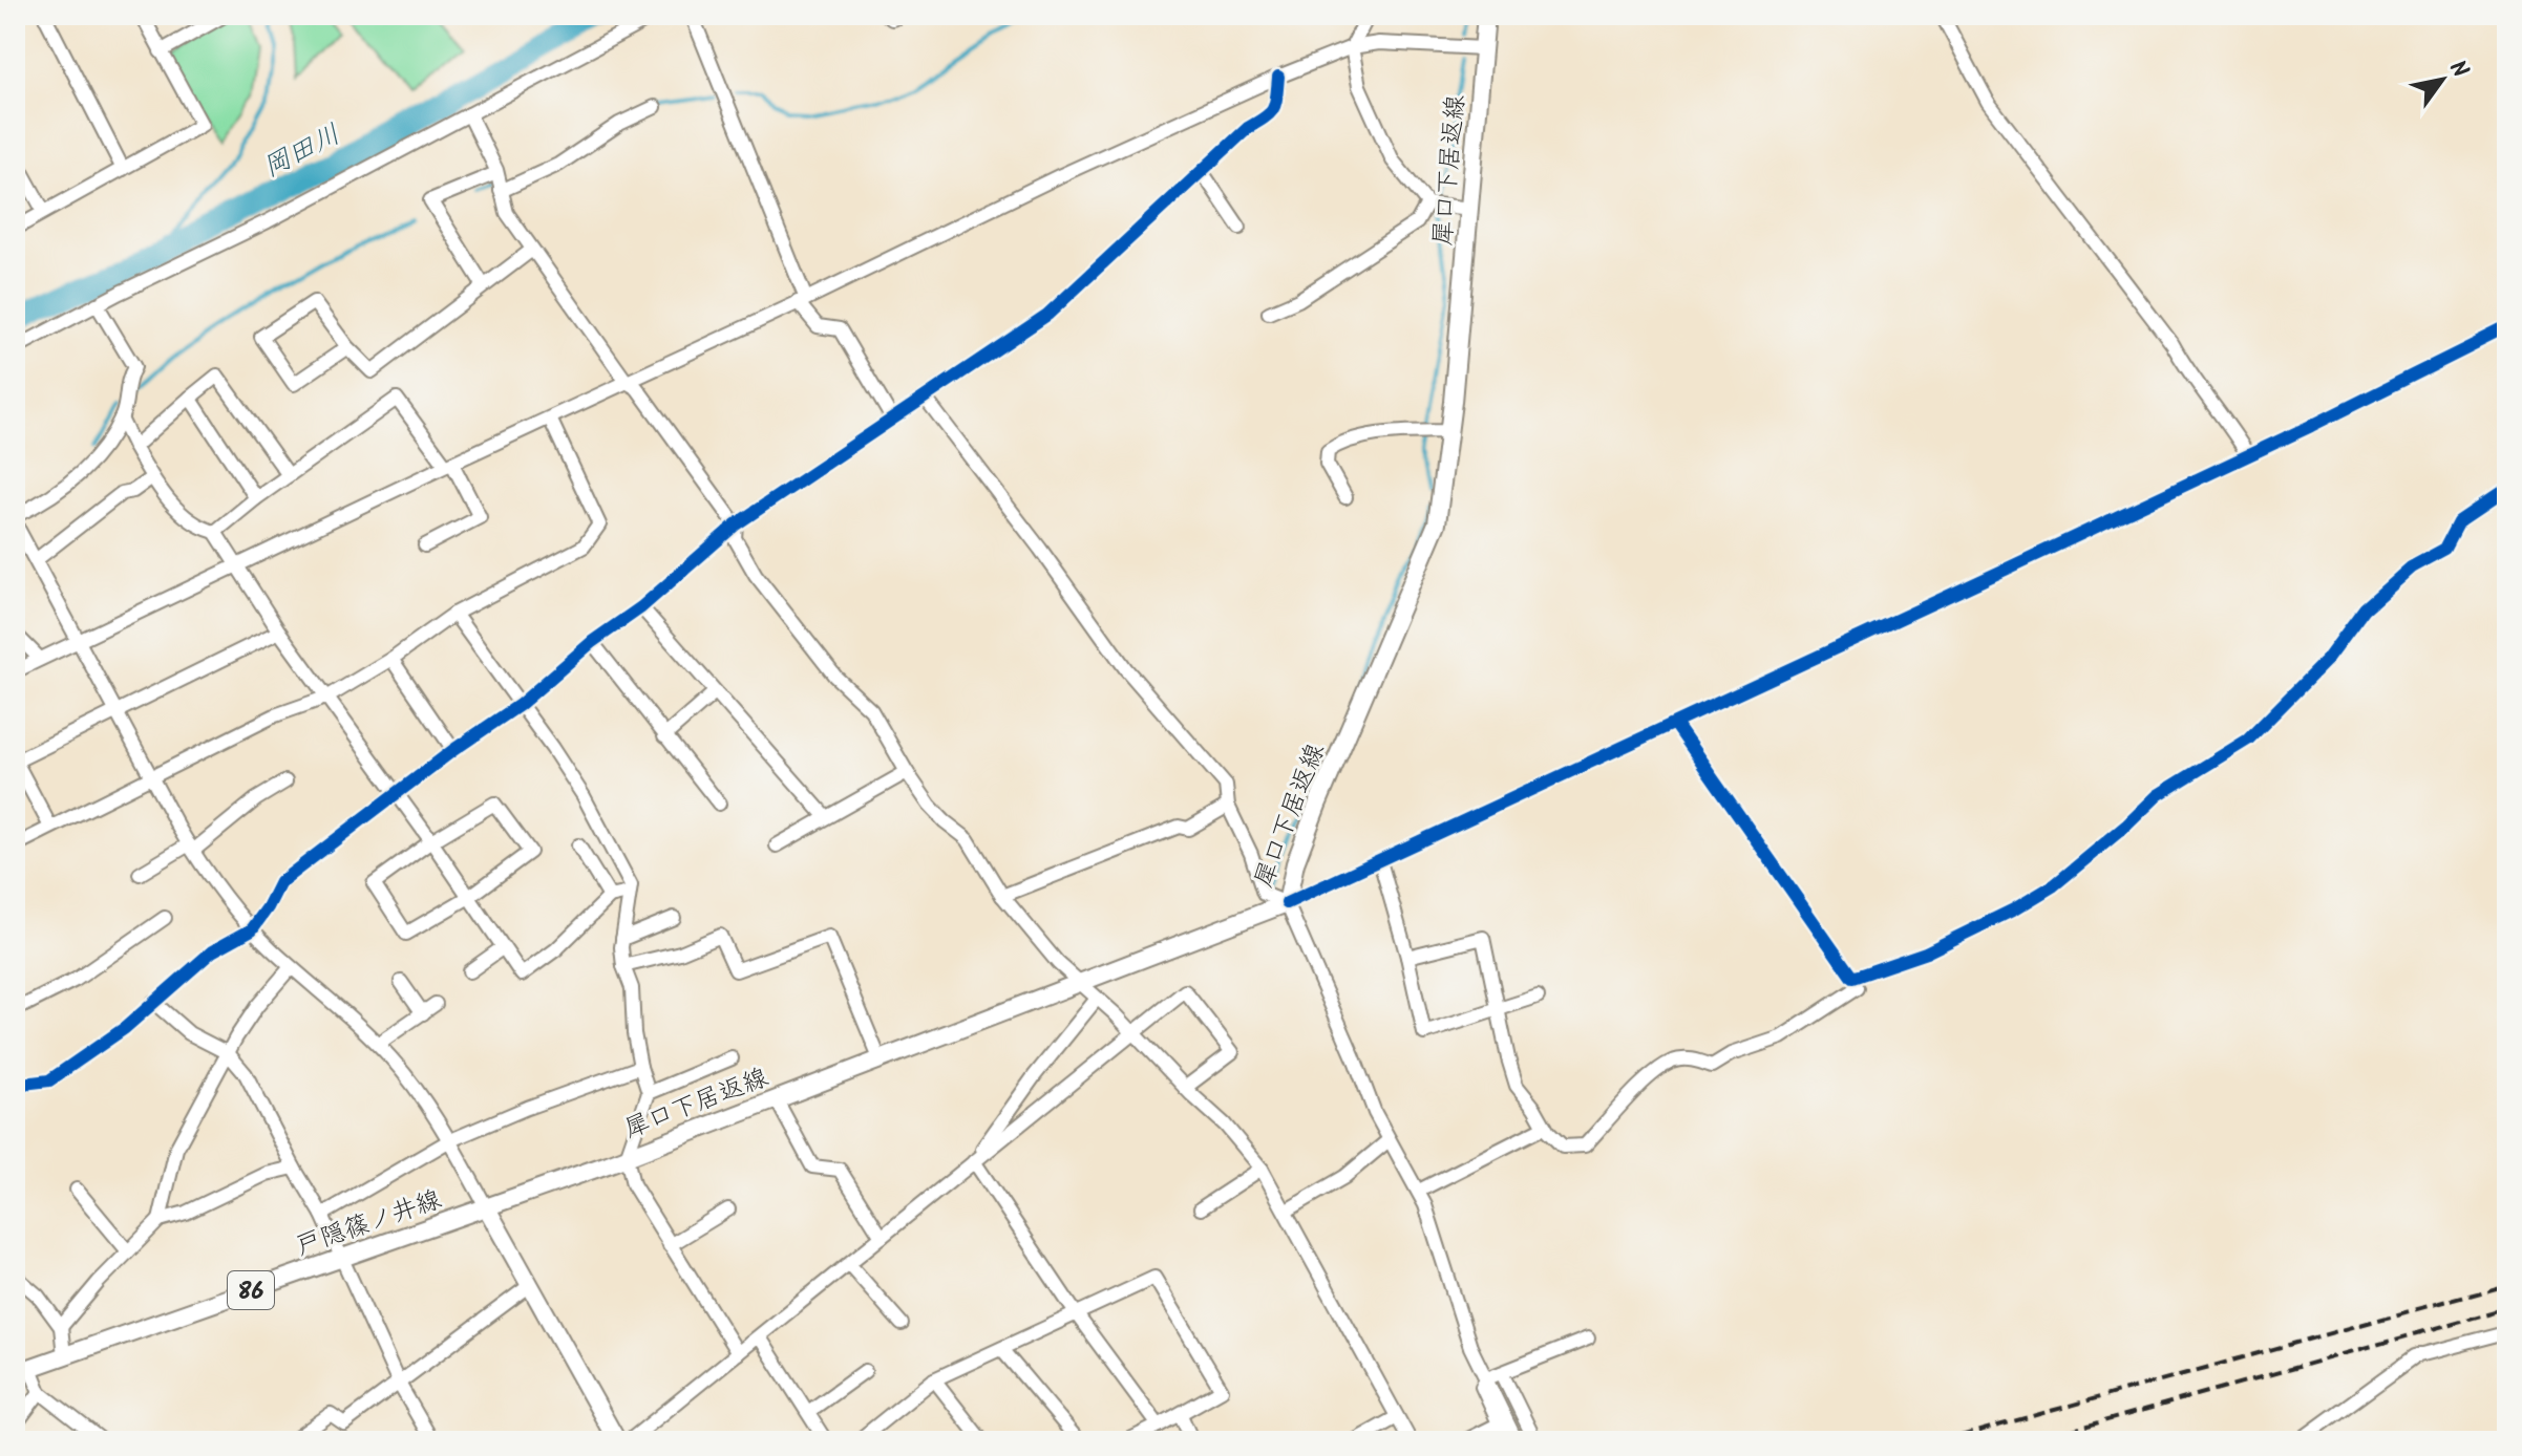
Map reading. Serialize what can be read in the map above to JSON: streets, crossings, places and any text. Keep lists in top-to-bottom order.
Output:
{
  "streets": {
    "main road": ["犀口下居返線", "戸隠篠ノ井線", "86"]
  },
  "crossings": [
    ["犀口下居返線", "戸隠篠ノ井線"]
  ],
  "water": ["岡田川"],
  "north": "top right"
}
